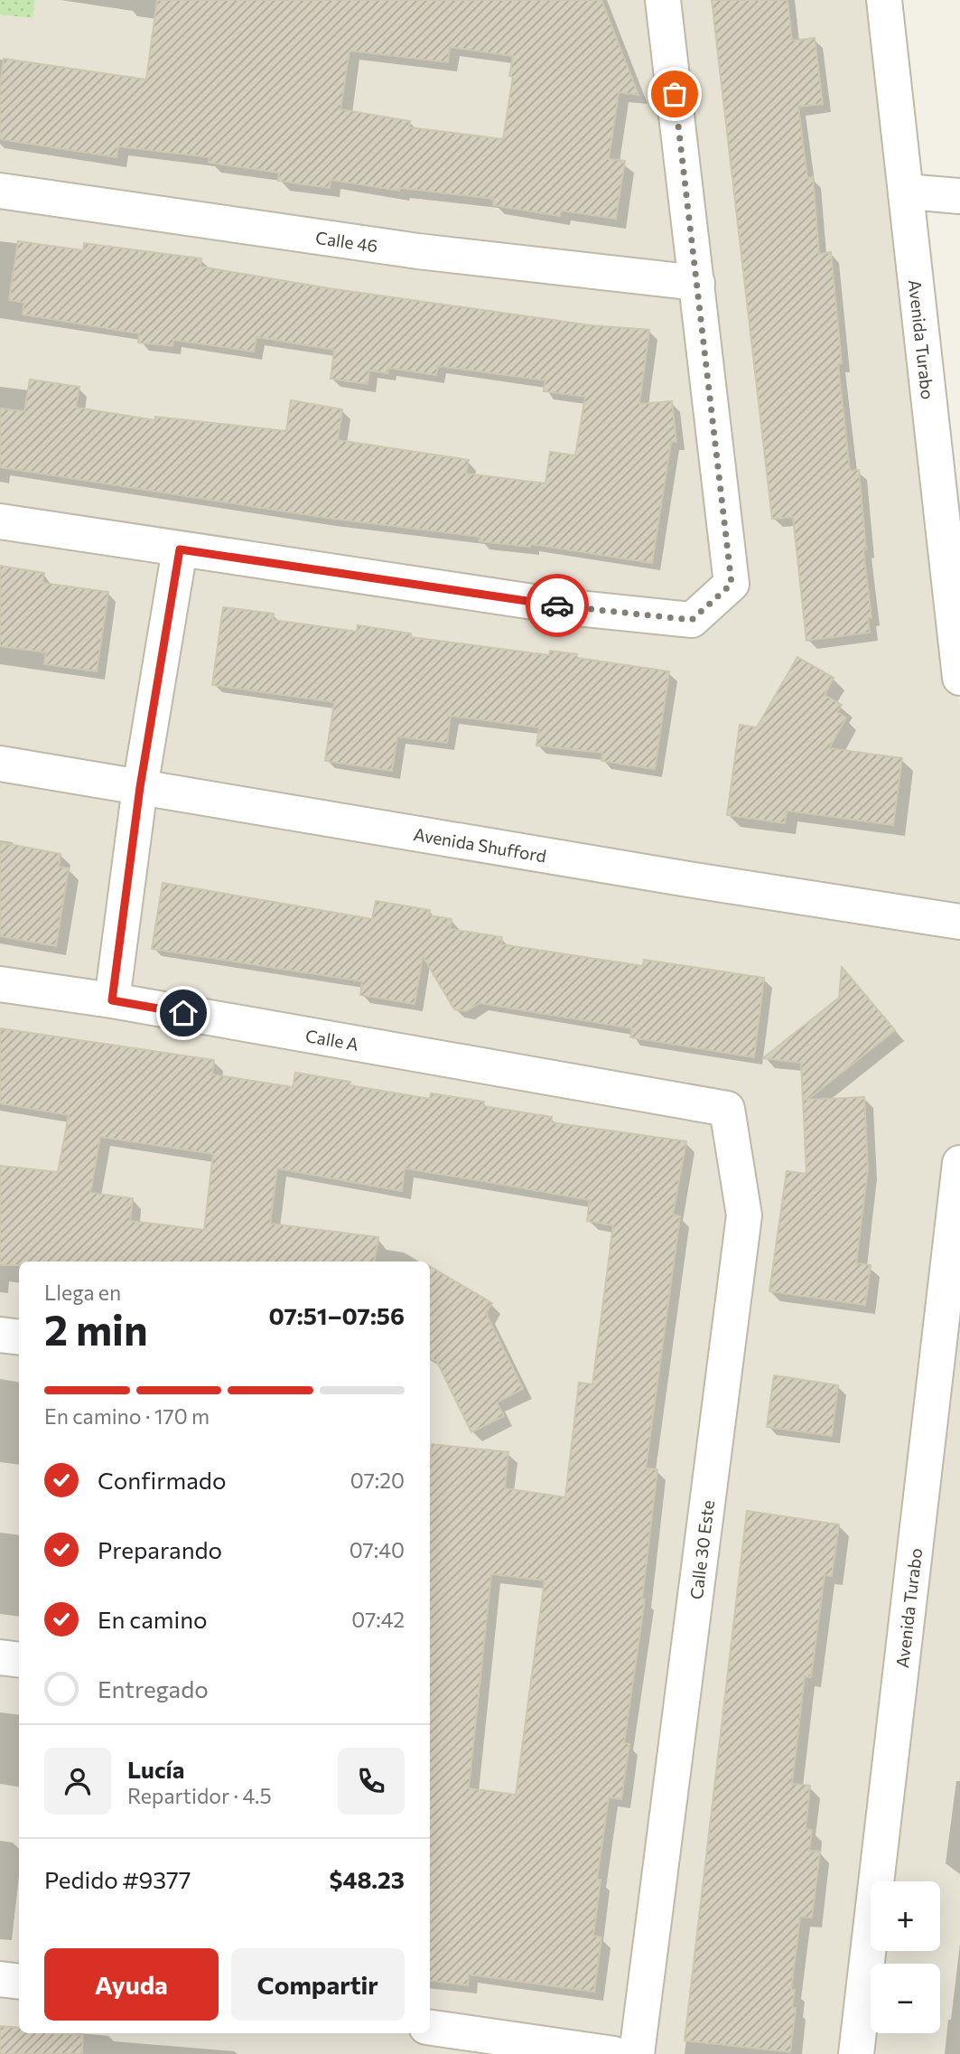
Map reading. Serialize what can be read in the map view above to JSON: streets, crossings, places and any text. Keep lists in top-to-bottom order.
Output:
{
  "streets": {
    "street": [
      "Calle 46",
      "Avenida Turabo",
      "Avenida Shufford",
      "Calle A",
      "Calle 30 Este"
    ]
  },
  "crossings": [
    ["Calle A", "Calle 30 Este"]
  ],
  "page": {
    "heading": ["2 min", "Llega en", "07:51–07:56"],
    "panel": [
      "Lucía",
      "Repartidor · 4.5",
      "Pedido #9377",
      "$48.23"
    ],
    "bar": "En camino · 170 m",
    "list": [
      ["Confirmado", "07:20"],
      ["Preparando", "07:40"],
      ["En camino", "07:42"],
      "Entregado"
    ],
    "map_buttons": ["+", "−"],
    "buttons": ["Ayuda", "Compartir"]
  }
}
